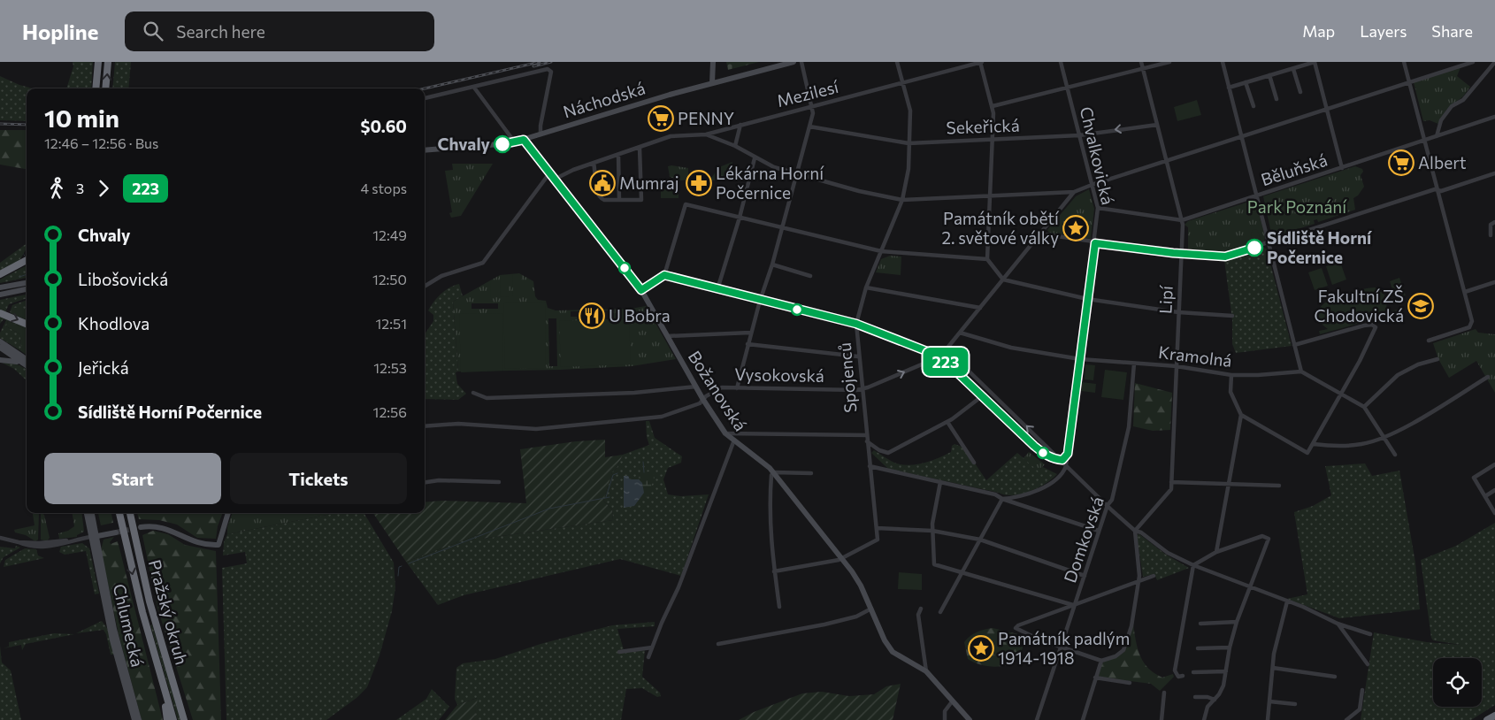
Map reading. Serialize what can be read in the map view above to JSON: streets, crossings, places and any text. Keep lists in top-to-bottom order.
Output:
{
  "streets": {
    "highway": ["Pražský okruh"],
    "street": [
      "Mezilesí",
      "Náchodská",
      "Sekeřická",
      "Chvalkovická",
      "Běluňská",
      "Lipí",
      "Kramolná",
      "Vysokovská",
      "Spojenců",
      "Božanovská",
      "Domkovská",
      "Chlumecká"
    ]
  },
  "crossings": [
    ["Mezilesí", "Spojenců"],
    ["Mezilesí", "Božanovská"],
    ["Náchodská", "Božanovská"],
    ["Sekeřická", "Chvalkovická"],
    ["Sekeřická", "Lipí"],
    ["Sekeřická", "Spojenců"],
    ["Chvalkovická", "Běluňská"],
    ["Chvalkovická", "Kramolná"],
    ["Chvalkovická", "Vysokovská"],
    ["Běluňská", "Lipí"],
    ["Lipí", "Kramolná"],
    ["Lipí", "Vysokovská"],
    ["Kramolná", "Vysokovská"],
    ["Kramolná", "Domkovská"],
    ["Vysokovská", "Spojenců"],
    ["Vysokovská", "Božanovská"]
  ],
  "parks": ["Park Poznání"],
  "places": {
    "supermarket": ["PENNY", "Albert"],
    "other": ["Chvaly", "Sídliště Horní Počernice"],
    "public building": ["Mumraj"],
    "pharmacy": ["Lékárna Horní Počernice"],
    "place": ["Památník obětí 2. světové války", "Památník padlým 1914-1918"],
    "school or university": ["Fakultní ZŠ Chodovická"],
    "restaurant": ["U Bobra"]
  },
  "lines": ["bus line 223"],
  "page": {
    "header": "Hopline",
    "search": "Search here",
    "nav": ["Map", "Layers", "Share"],
    "on_map": "223",
    "heading": ["10 min", "12:46 – 12:56 · Bus", "$0.60"],
    "legs": ["3", "223", "4 stops"],
    "list": [
      {
        "name": "Chvaly",
        "value": "12:49"
      },
      {
        "name": "Libošovická",
        "value": "12:50"
      },
      {
        "name": "Khodlova",
        "value": "12:51"
      },
      {
        "name": "Jeřická",
        "value": "12:53"
      },
      {
        "name": "Sídliště Horní Počernice",
        "value": "12:56"
      }
    ],
    "buttons": ["Start", "Tickets"]
  }
}
